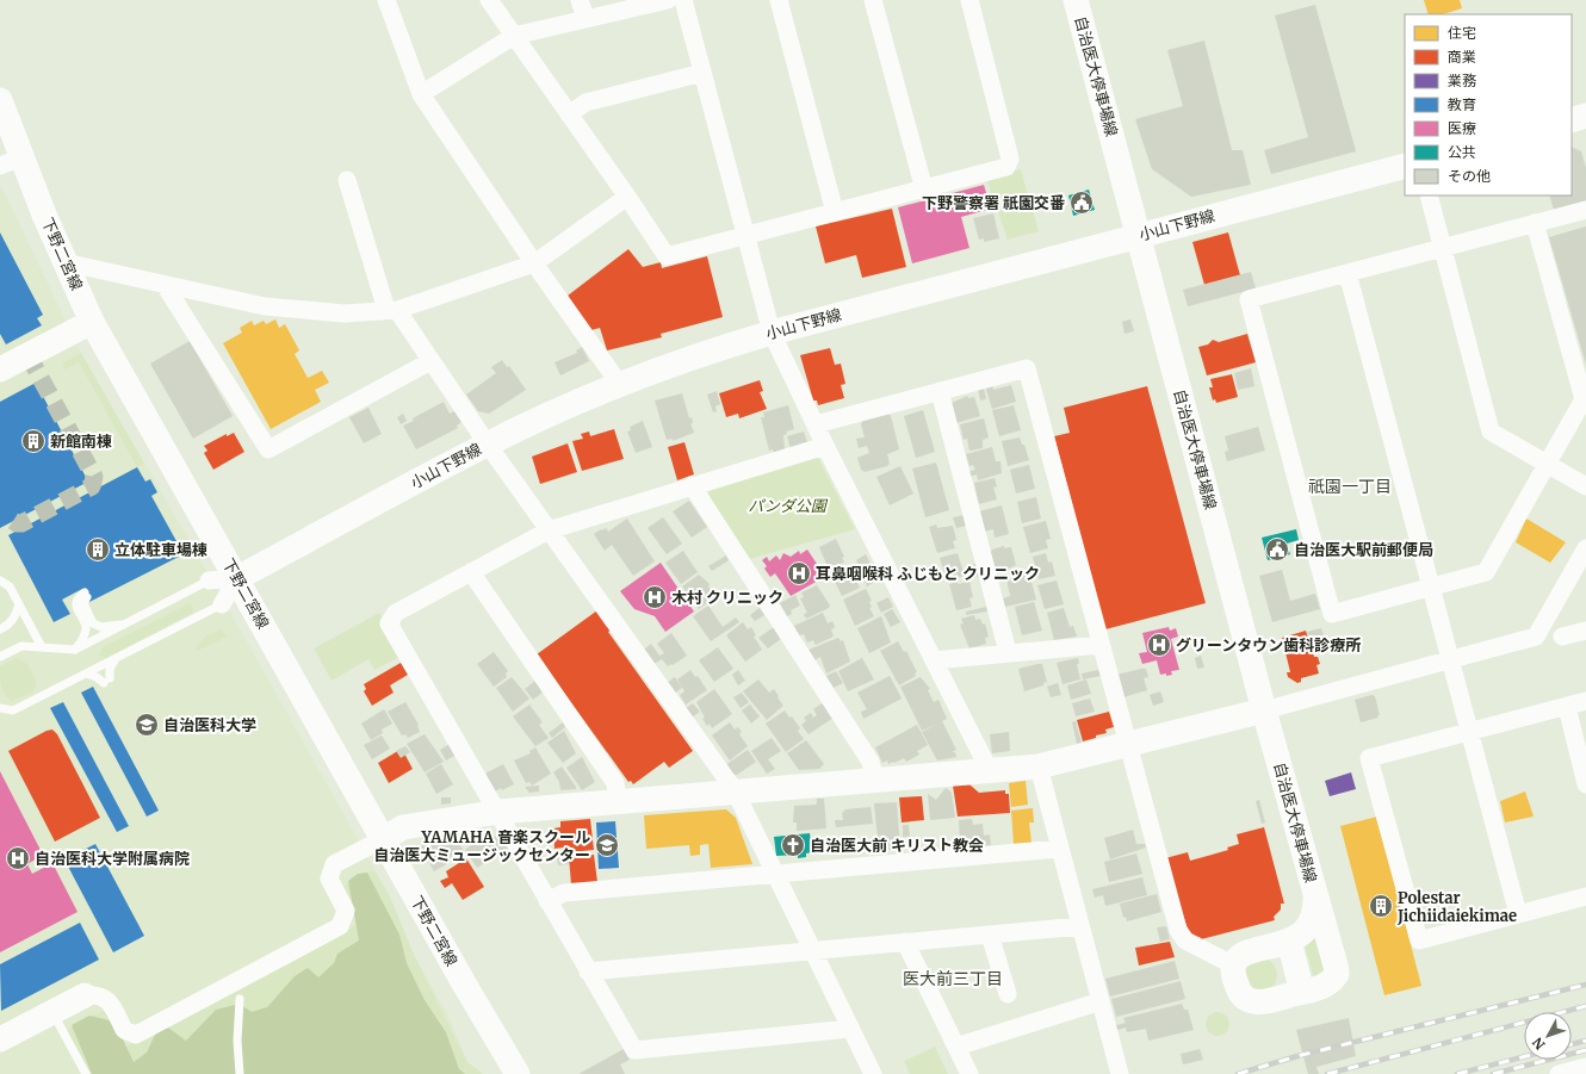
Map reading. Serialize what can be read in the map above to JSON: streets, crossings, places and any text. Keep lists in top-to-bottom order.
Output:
{
  "streets": {
    "main road": ["自治医大停車場線", "小山下野線", "下野二宮線"]
  },
  "crossings": [
    ["自治医大停車場線", "小山下野線"],
    ["小山下野線", "下野二宮線"]
  ],
  "districts": ["祇園一丁目", "医大前三丁目"],
  "parks": ["パンダ公園"],
  "places": {
    "public building": ["下野警察署 祇園交番", "自治医大駅前郵便局"],
    "building": ["新館南棟", "立体駐車場棟", "Polestar Jichiidaiekimae"],
    "hospital": [
      "耳鼻咽喉科 ふじもと クリニック",
      "木村 クリニック",
      "グリーンタウン歯科診療所",
      "自治医科大学附属病院"
    ],
    "school or university": ["自治医科大学", "YAMAHA 音楽スクール 自治医大ミュージックセンター"],
    "church": ["自治医大前 キリスト教会"]
  },
  "legend": [
    "住宅",
    "商業",
    "業務",
    "教育",
    "医療",
    "公共",
    "その他"
  ],
  "north": "bottom left"
}
